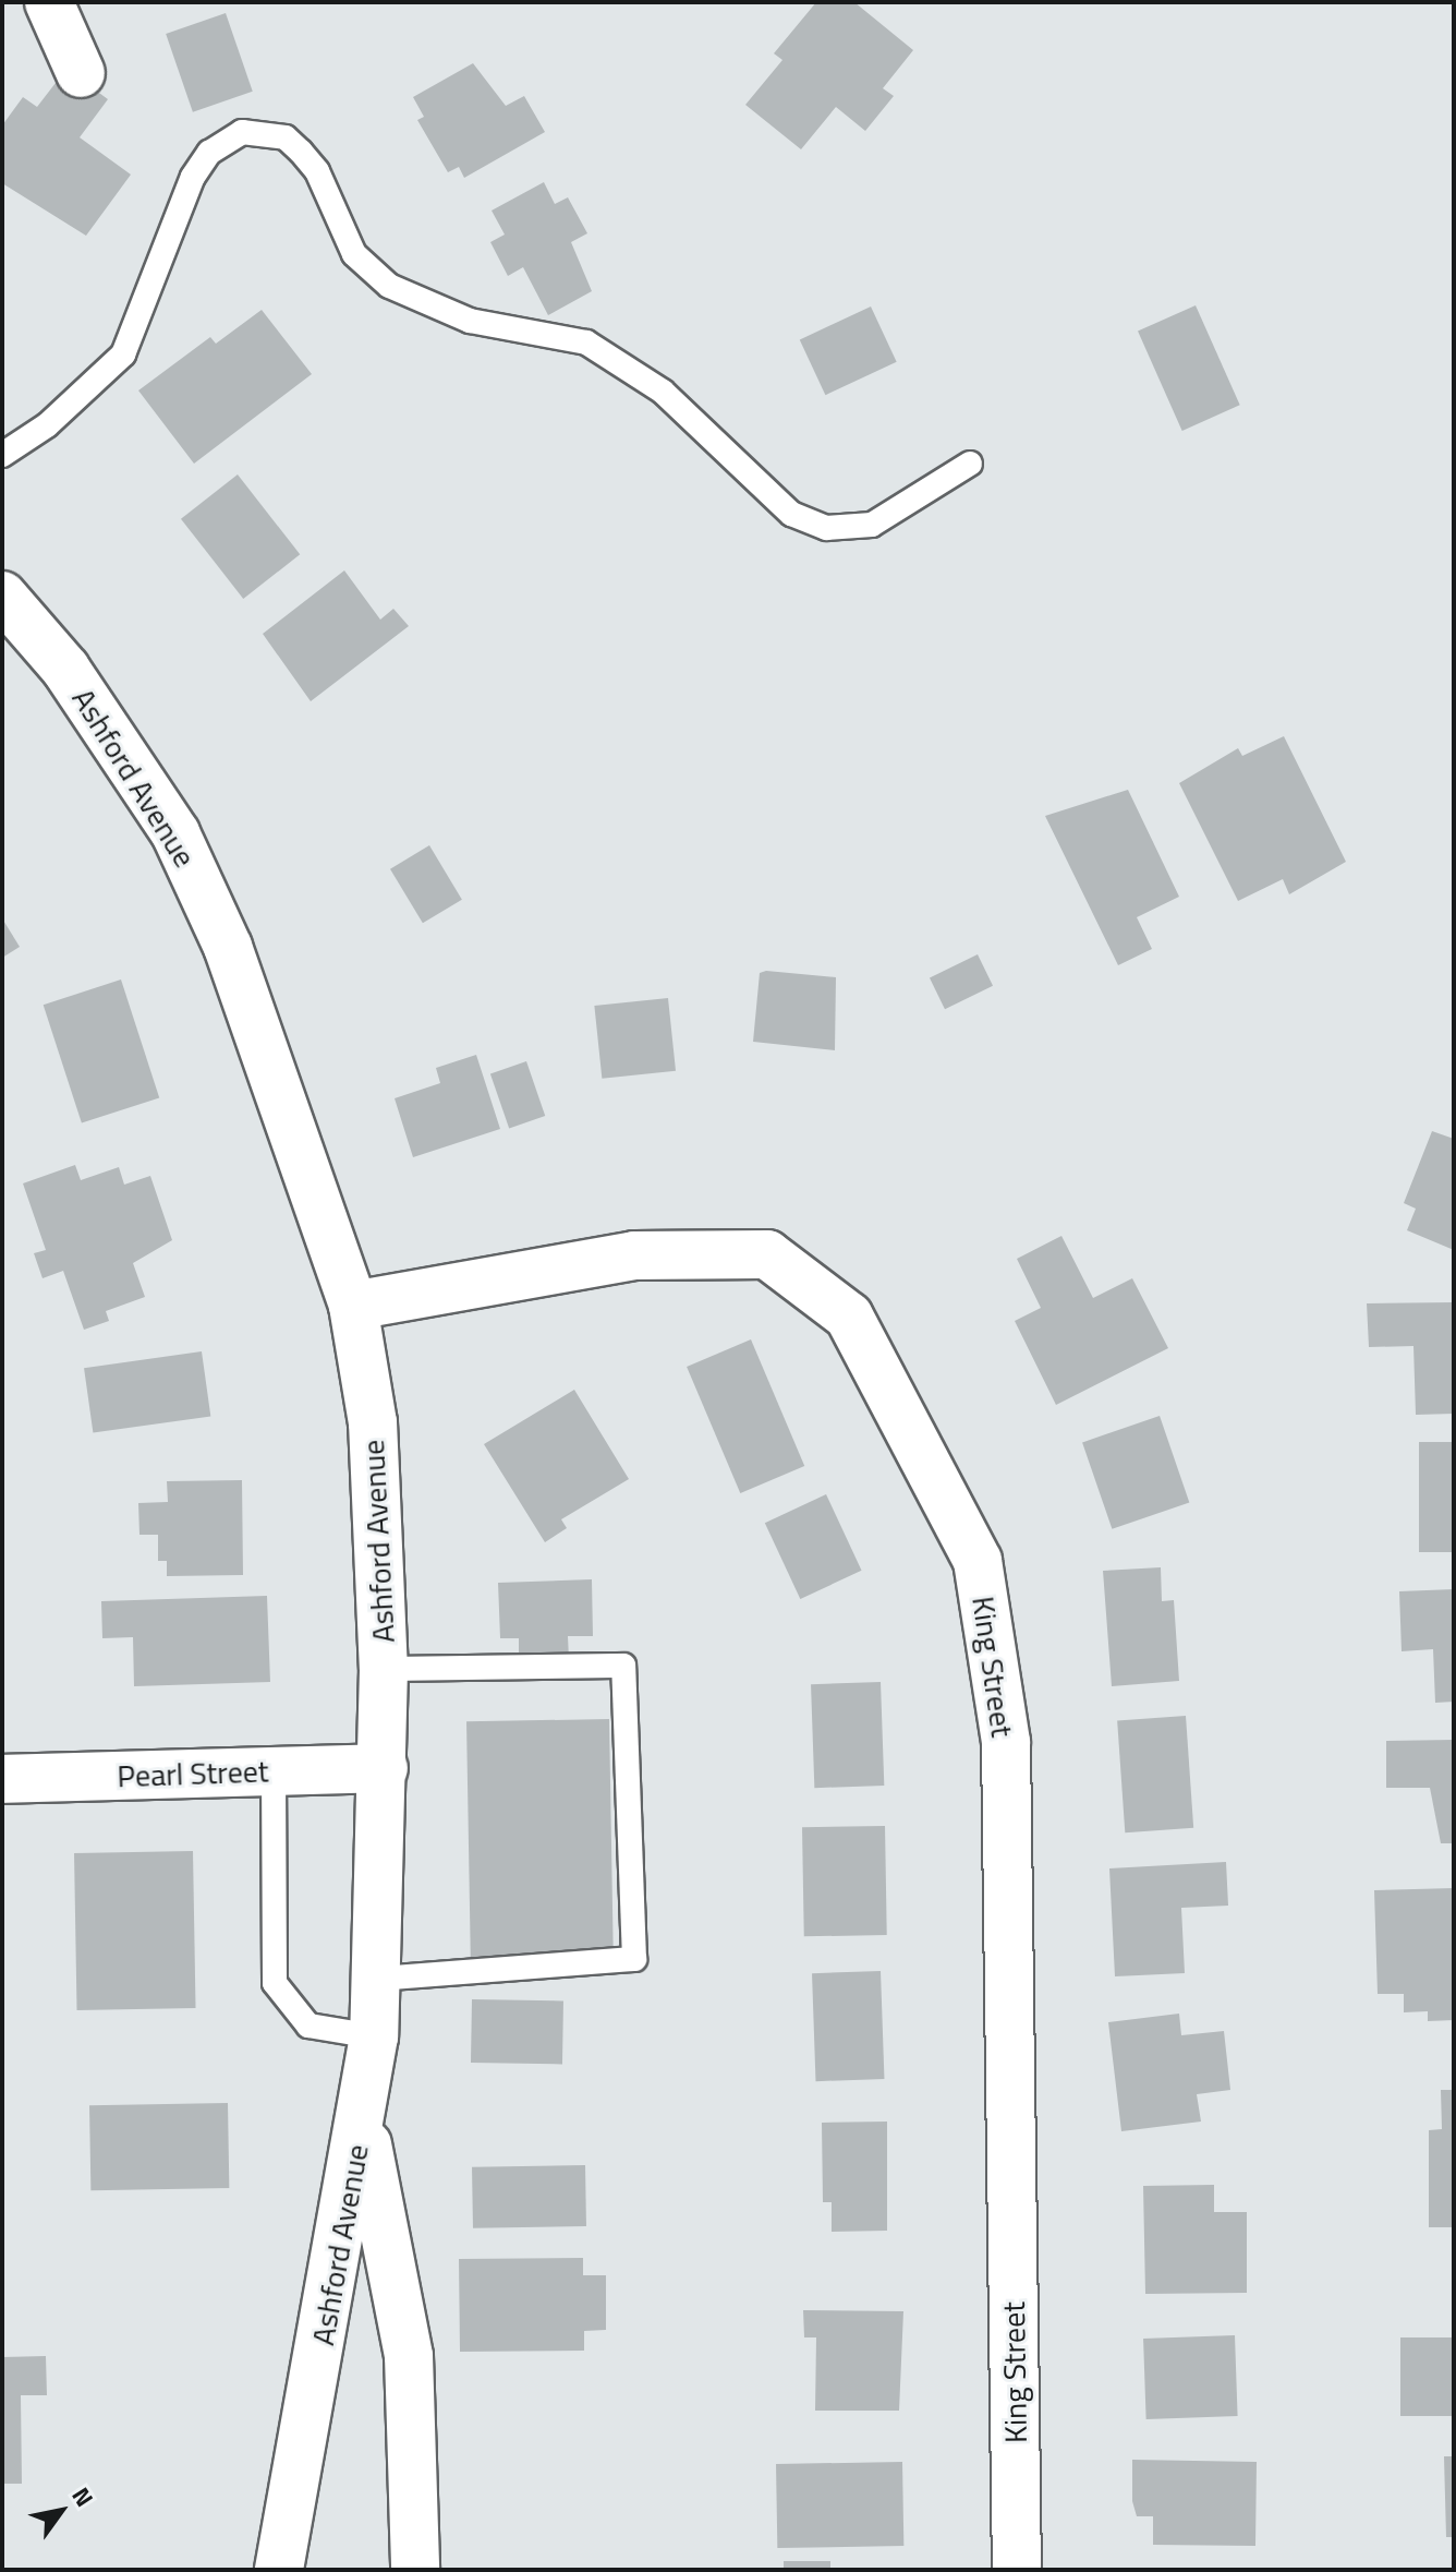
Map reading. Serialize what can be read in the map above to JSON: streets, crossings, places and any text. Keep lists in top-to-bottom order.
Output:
{
  "streets": {
    "main road": ["Ashford Avenue", "King Street", "Pearl Street"]
  },
  "crossings": [
    ["Ashford Avenue", "King Street"],
    ["Ashford Avenue", "Pearl Street"]
  ],
  "north": "top right"
}
